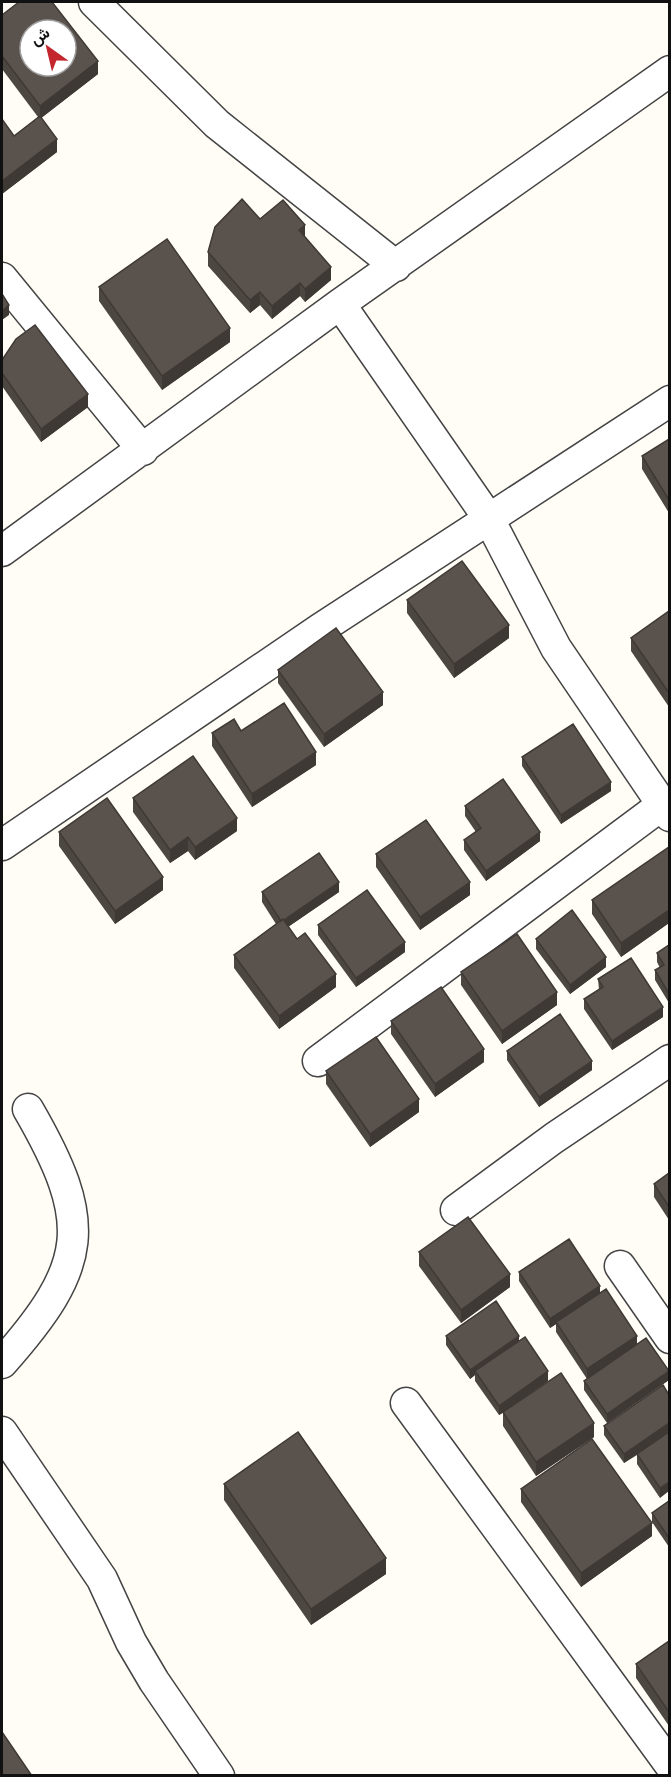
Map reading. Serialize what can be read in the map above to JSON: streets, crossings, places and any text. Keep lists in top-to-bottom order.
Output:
{
  "north": "top left"
}
